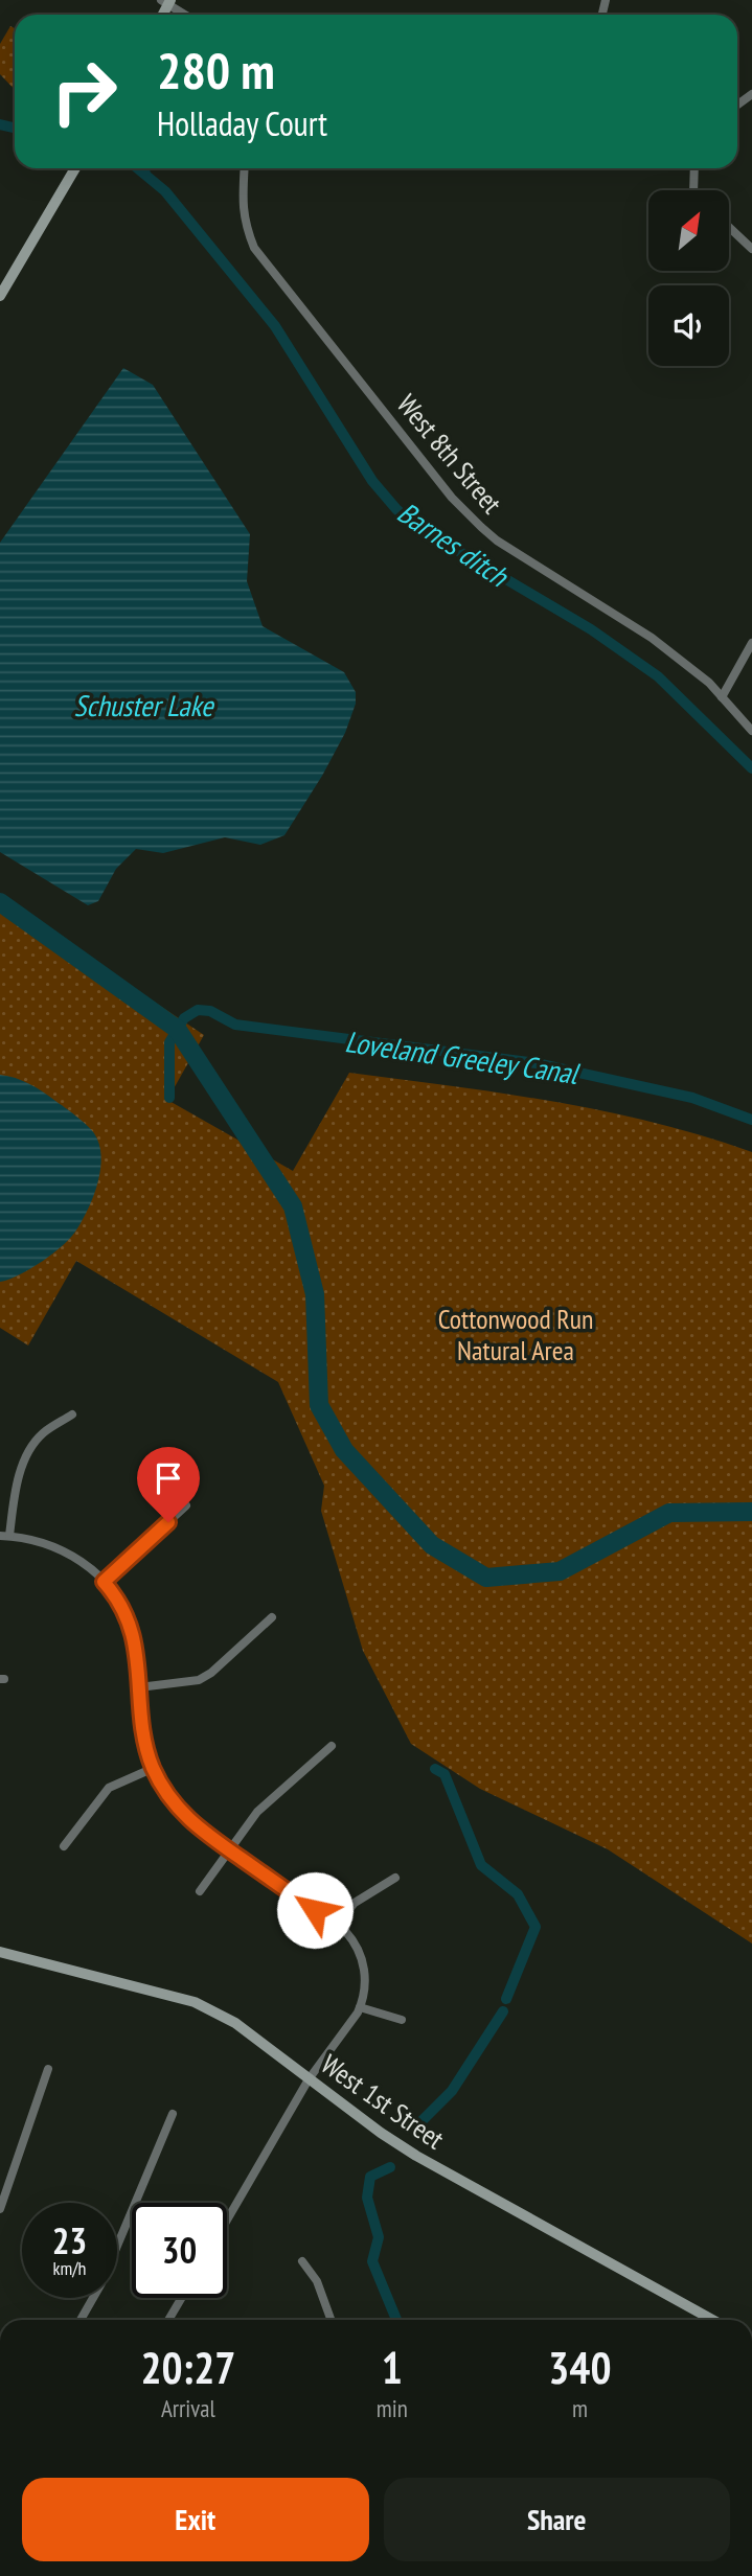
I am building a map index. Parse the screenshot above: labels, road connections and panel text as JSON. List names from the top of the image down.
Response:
{
  "streets": {
    "main road": ["West 1st Street"],
    "street": ["West 8th Street"]
  },
  "water": ["Barnes ditch", "Schuster Lake", "Loveland Greeley Canal"],
  "parks": ["Cottonwood Run Natural Area"],
  "north": "top right",
  "page": {
    "turn": ["280 m", "Holladay Court"],
    "speed": "23 km/h",
    "limit": "30",
    "eta": [
      "20:27",
      "Arrival",
      "1",
      "min",
      "340",
      "m"
    ],
    "buttons": ["Exit", "Share"]
  }
}
